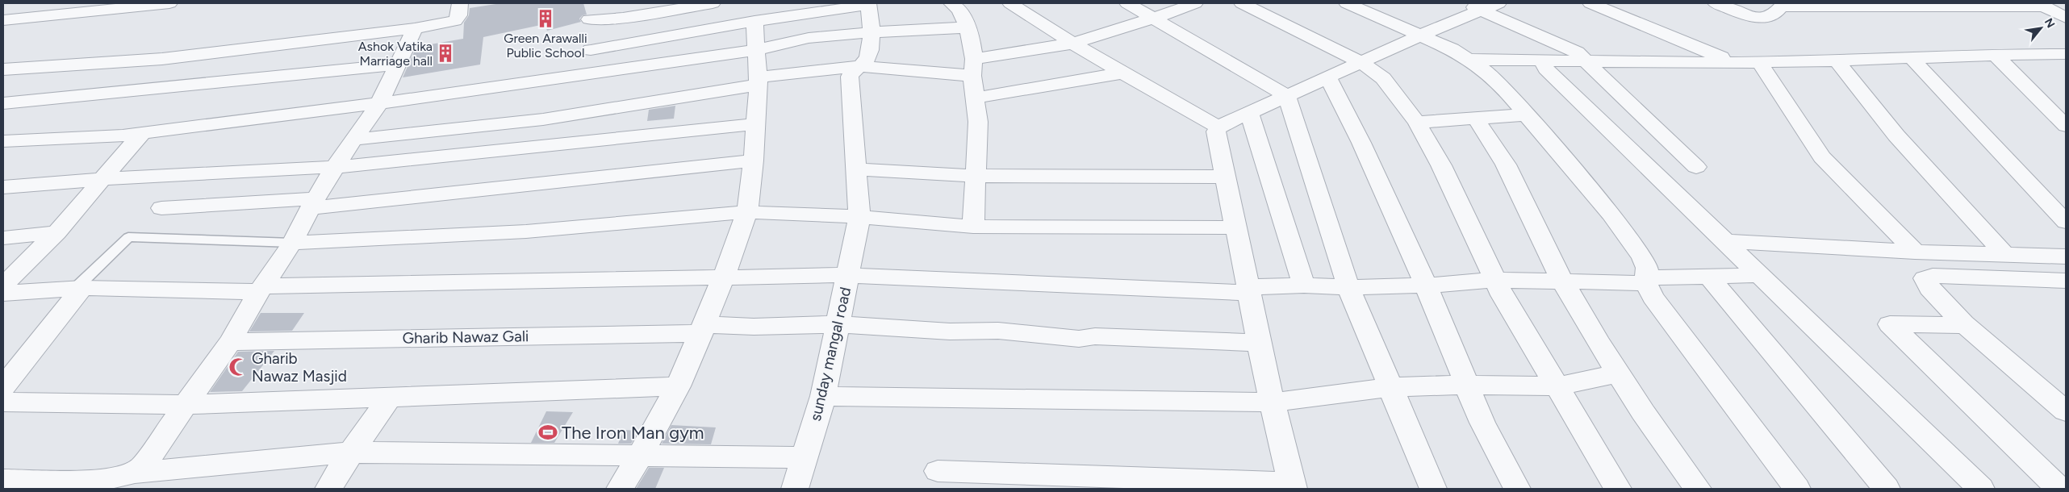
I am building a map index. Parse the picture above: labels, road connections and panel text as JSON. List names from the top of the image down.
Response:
{
  "streets": {
    "street": ["Gharib Nawaz Gali", "sunday mangal road"]
  },
  "crossings": [
    ["Gharib Nawaz Gali", "sunday mangal road"]
  ],
  "places": {
    "building": ["Green Arawalli Public School", "Ashok Vatika Marriage hall"],
    "mosque": ["Gharib Nawaz Masjid"],
    "sports": ["The Iron Man gym"]
  },
  "north": "top right"
}
